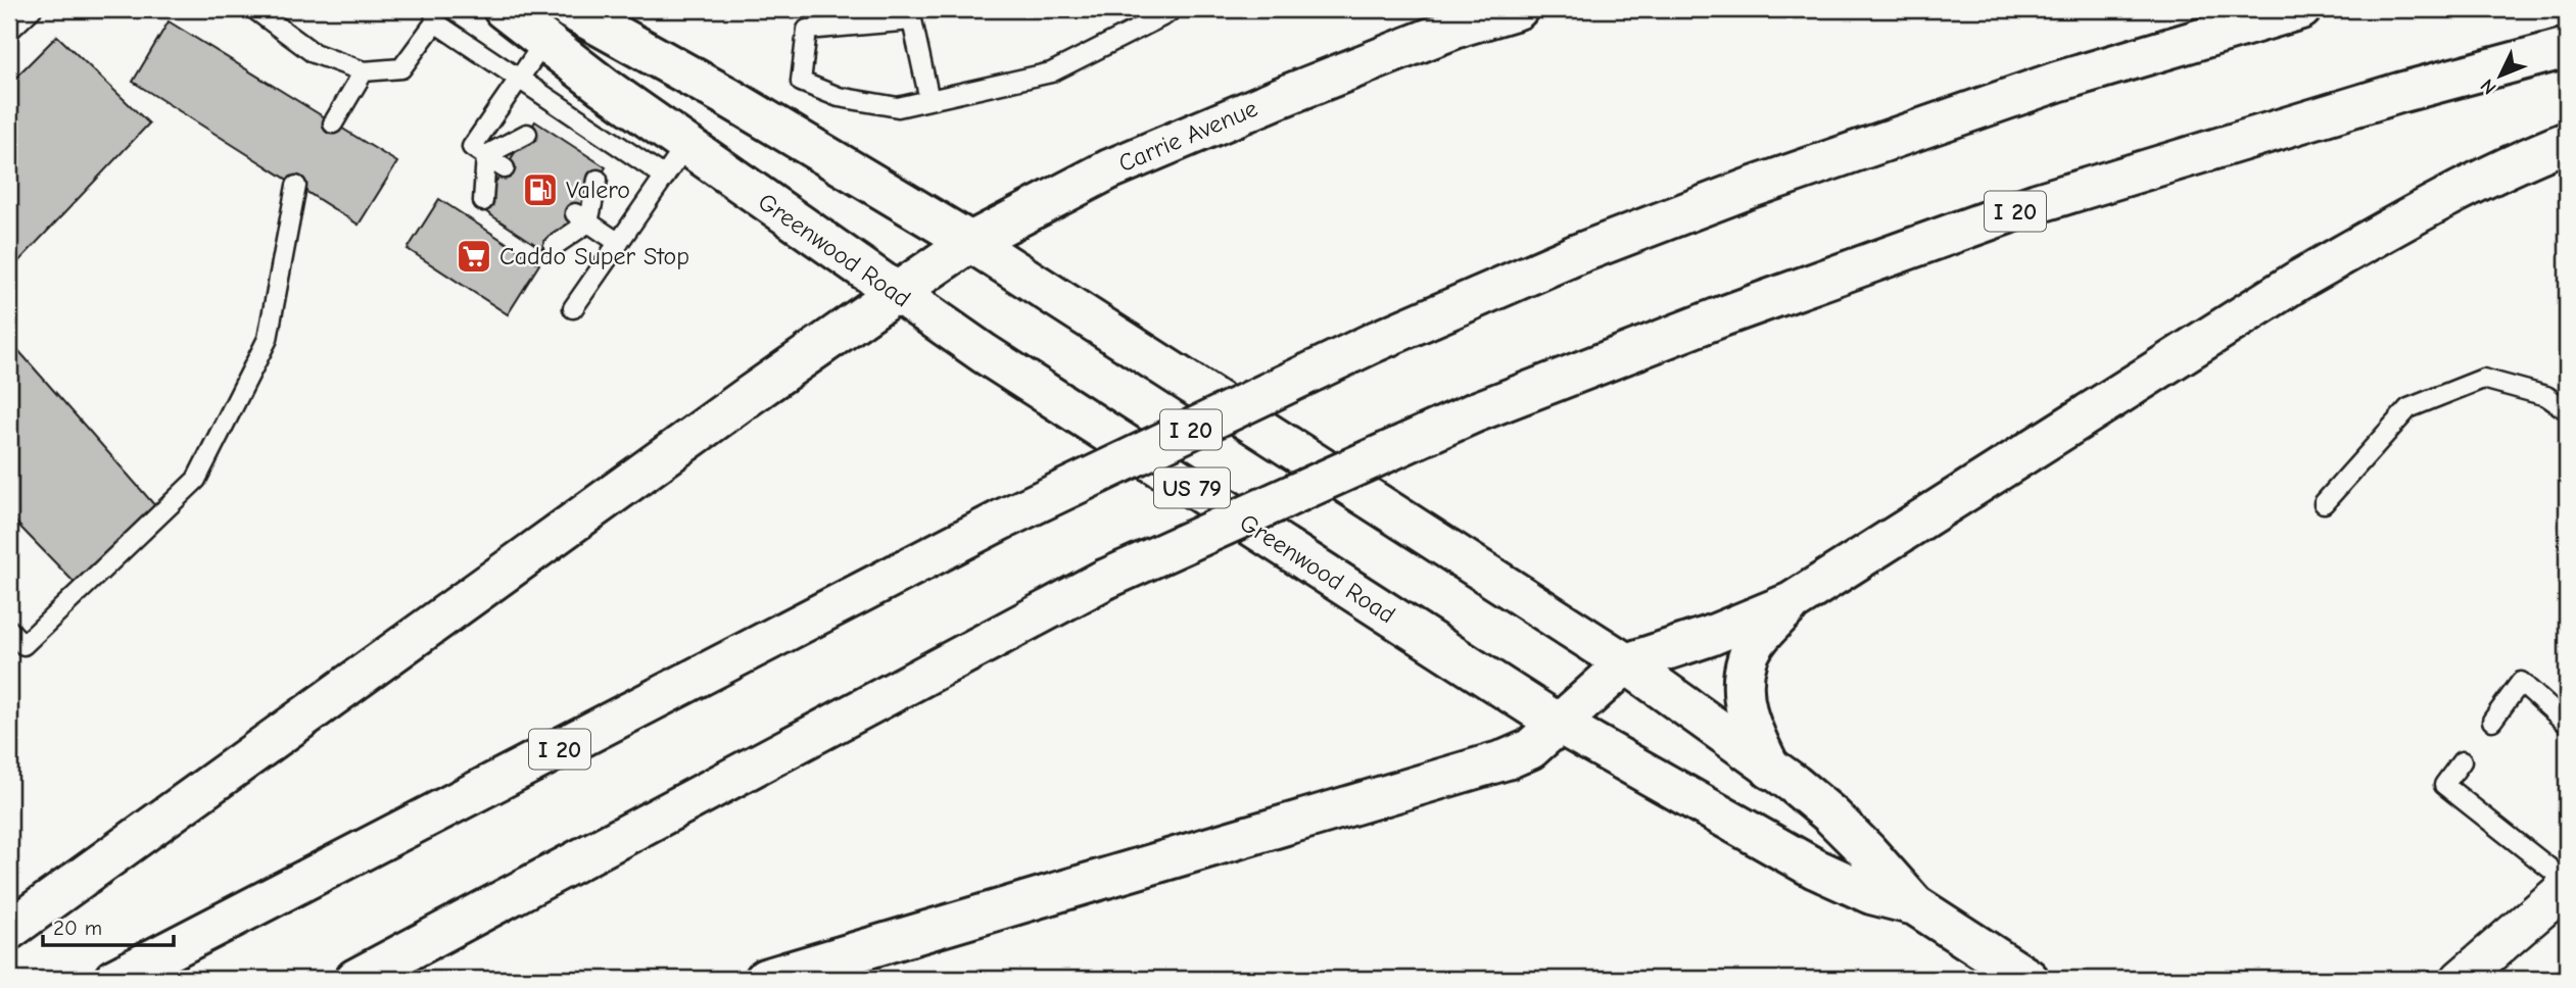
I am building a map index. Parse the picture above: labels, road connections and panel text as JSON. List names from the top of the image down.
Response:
{
  "streets": {
    "main road": [
      "Carrie Avenue",
      "I 20",
      "Greenwood Road",
      "US 79"
    ]
  },
  "crossings": [
    ["Carrie Avenue", "Greenwood Road"]
  ],
  "places": {
    "fuel station": ["Valero"],
    "supermarket": ["Caddo Super Stop"]
  },
  "scale_bar": "20 m",
  "north": "bottom left"
}
